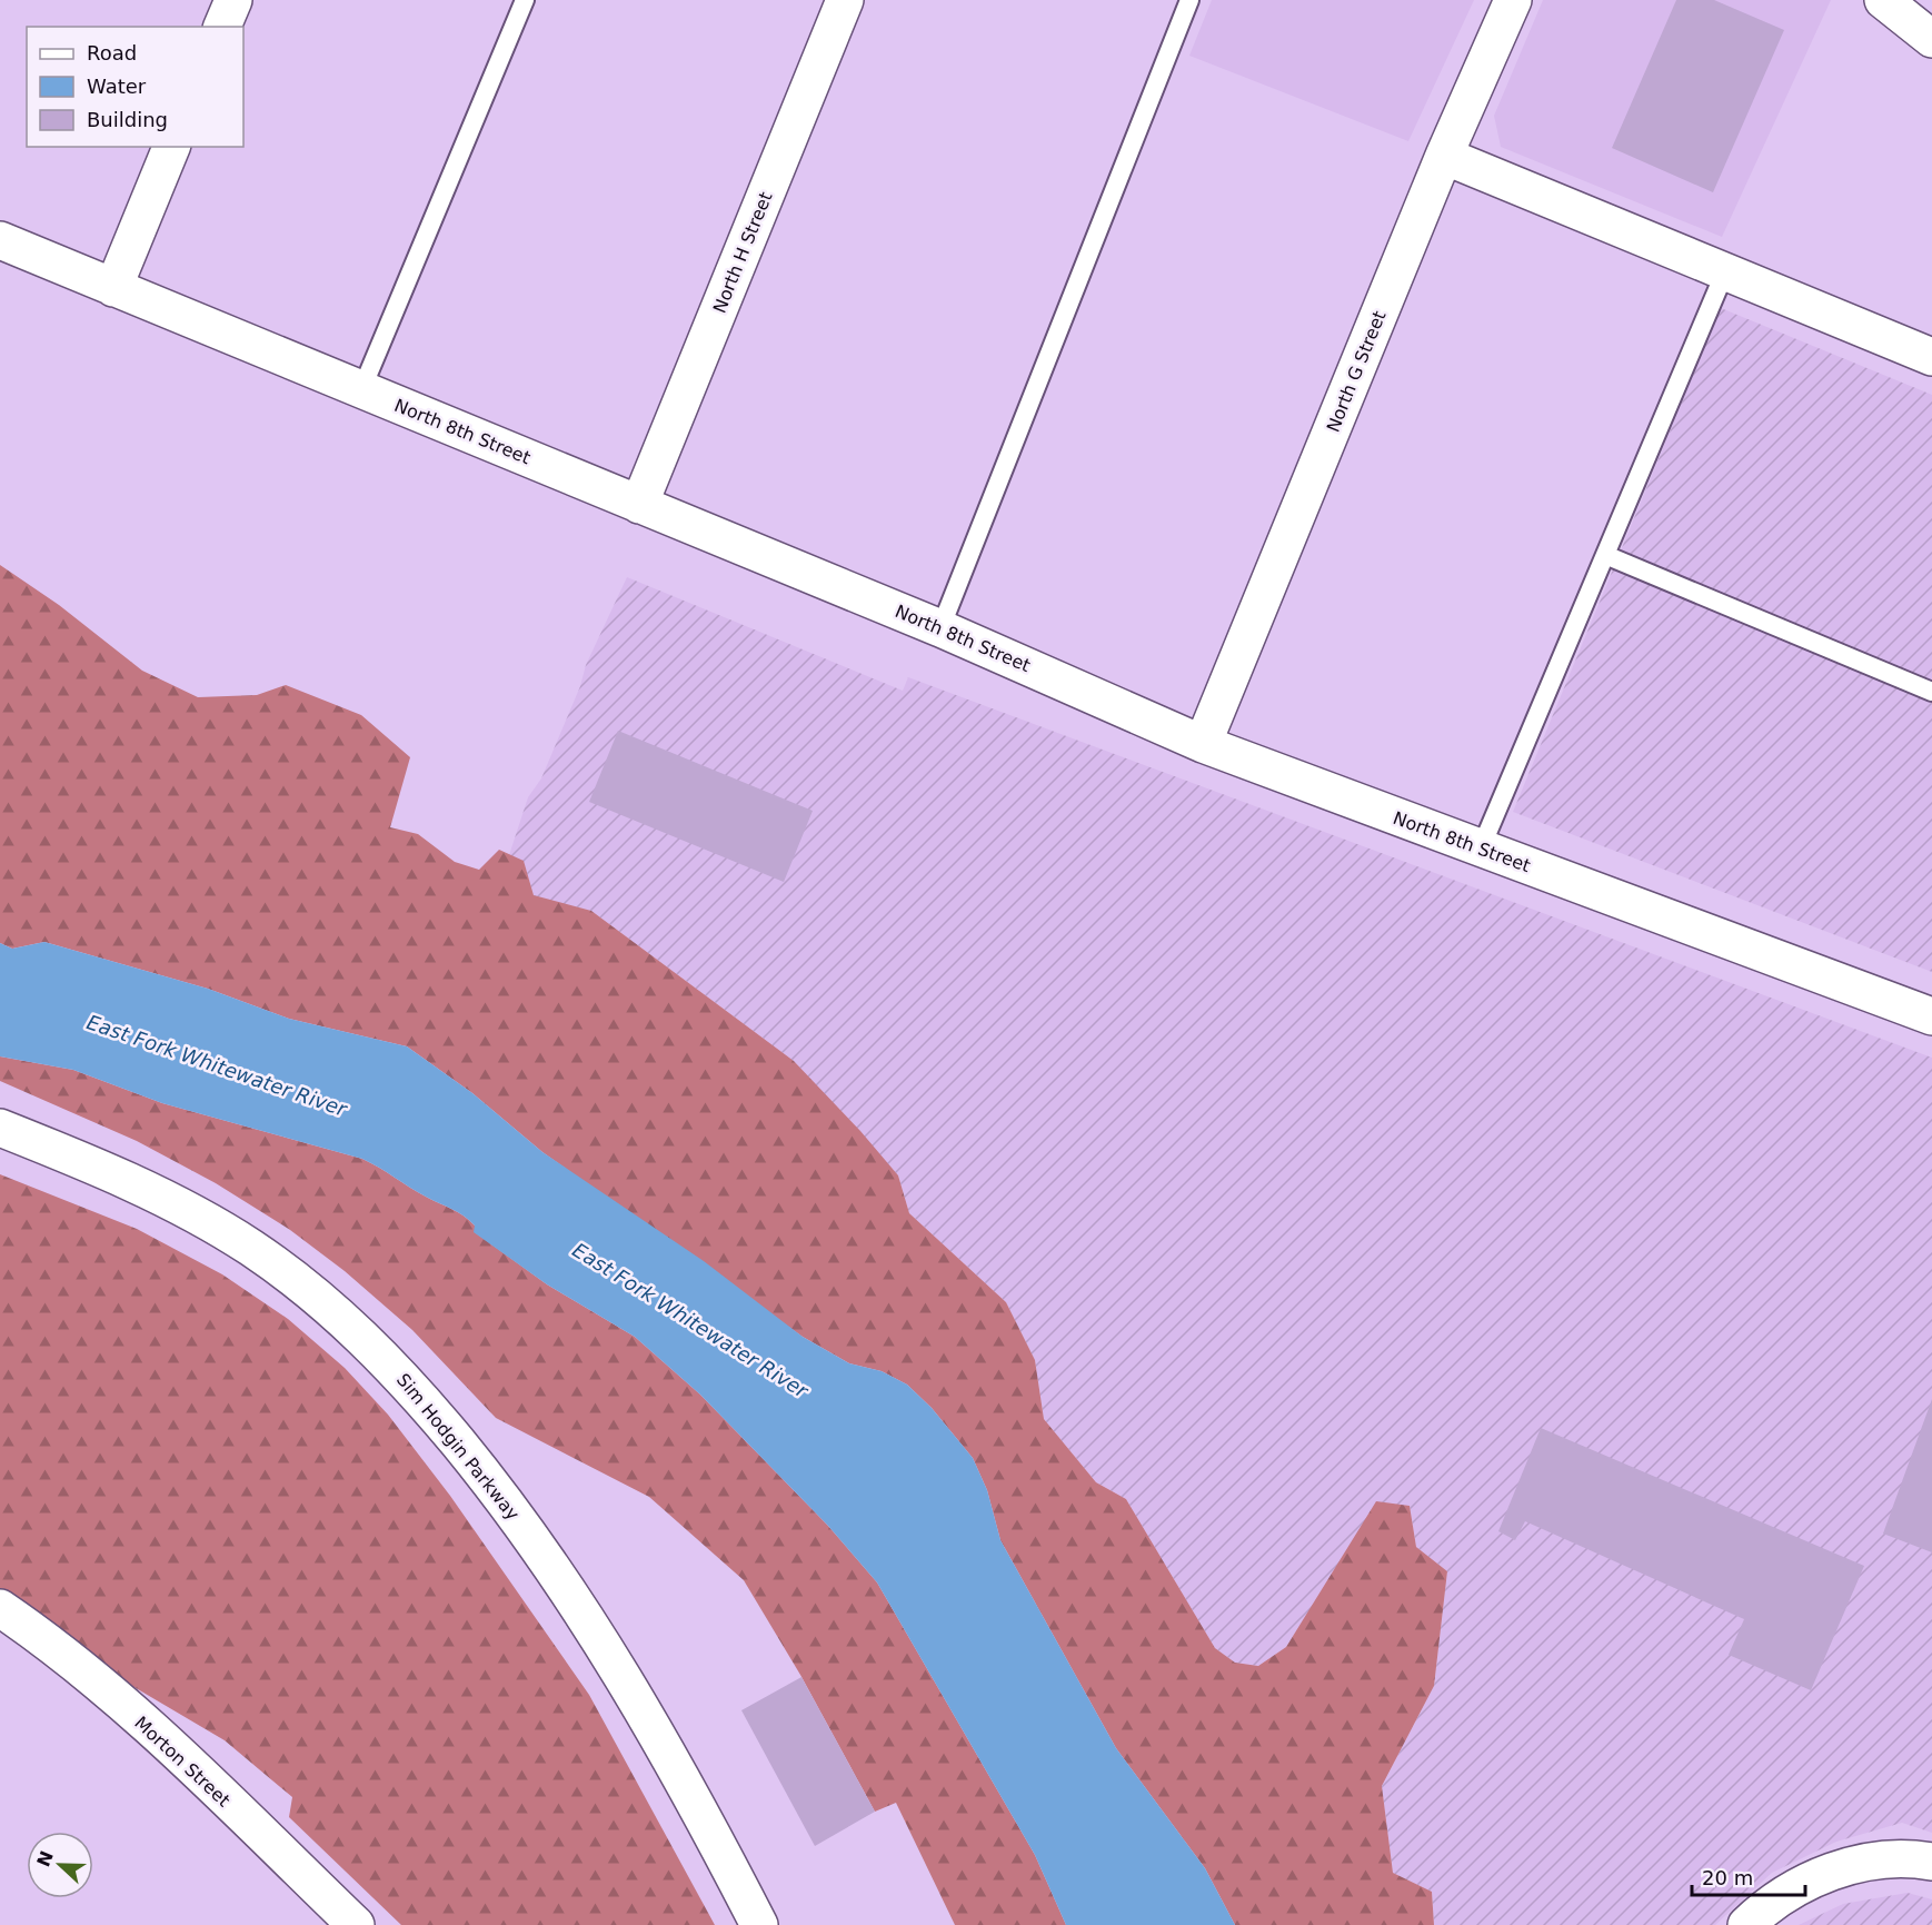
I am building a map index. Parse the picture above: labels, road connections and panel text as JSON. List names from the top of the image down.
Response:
{
  "streets": {
    "main road": [
      "North H Street",
      "North G Street",
      "North 8th Street",
      "Sim Hodgin Parkway",
      "Morton Street"
    ]
  },
  "crossings": [
    ["North H Street", "North 8th Street"],
    ["North G Street", "North 8th Street"]
  ],
  "water": ["East Fork Whitewater River"],
  "legend": ["Road", "Water", "Building"],
  "scale_bar": "20 m",
  "north": "left"
}
